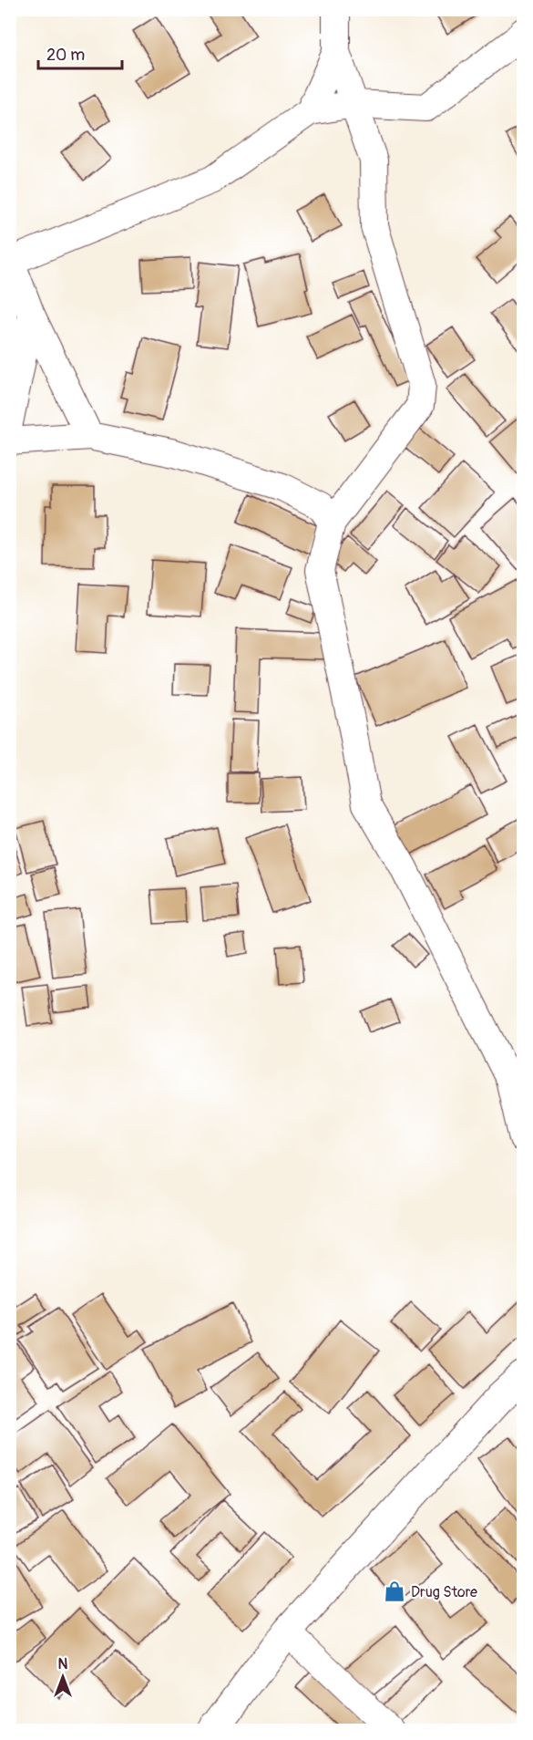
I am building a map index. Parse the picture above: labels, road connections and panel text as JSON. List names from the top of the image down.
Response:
{
  "places": {
    "shop": ["Drug Store"]
  },
  "scale_bar": "20 m",
  "north": "top"
}
